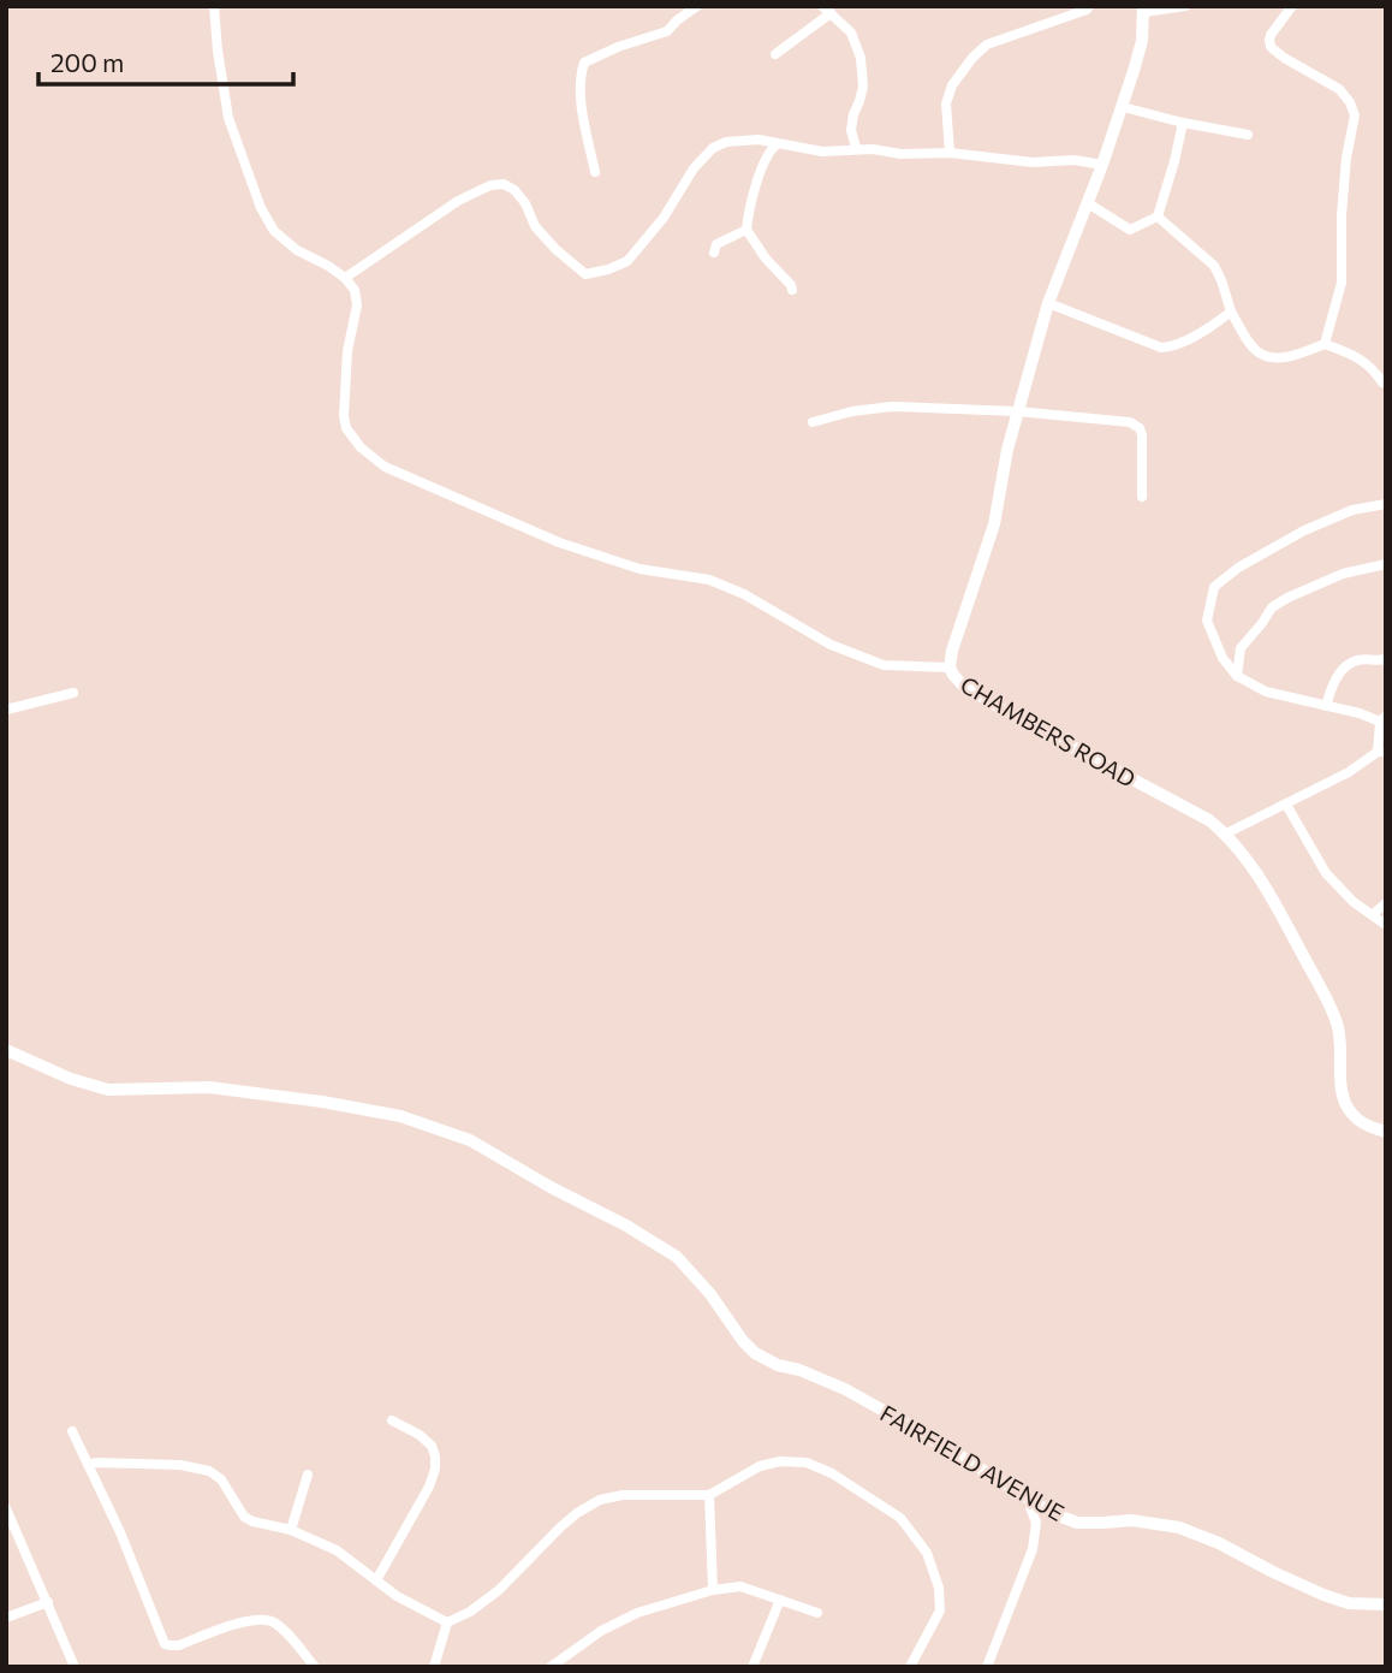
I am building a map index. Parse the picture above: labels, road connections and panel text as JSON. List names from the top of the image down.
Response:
{
  "streets": {
    "street": ["CHAMBERS ROAD", "FAIRFIELD AVENUE"]
  },
  "scale_bar": "200 m"
}
